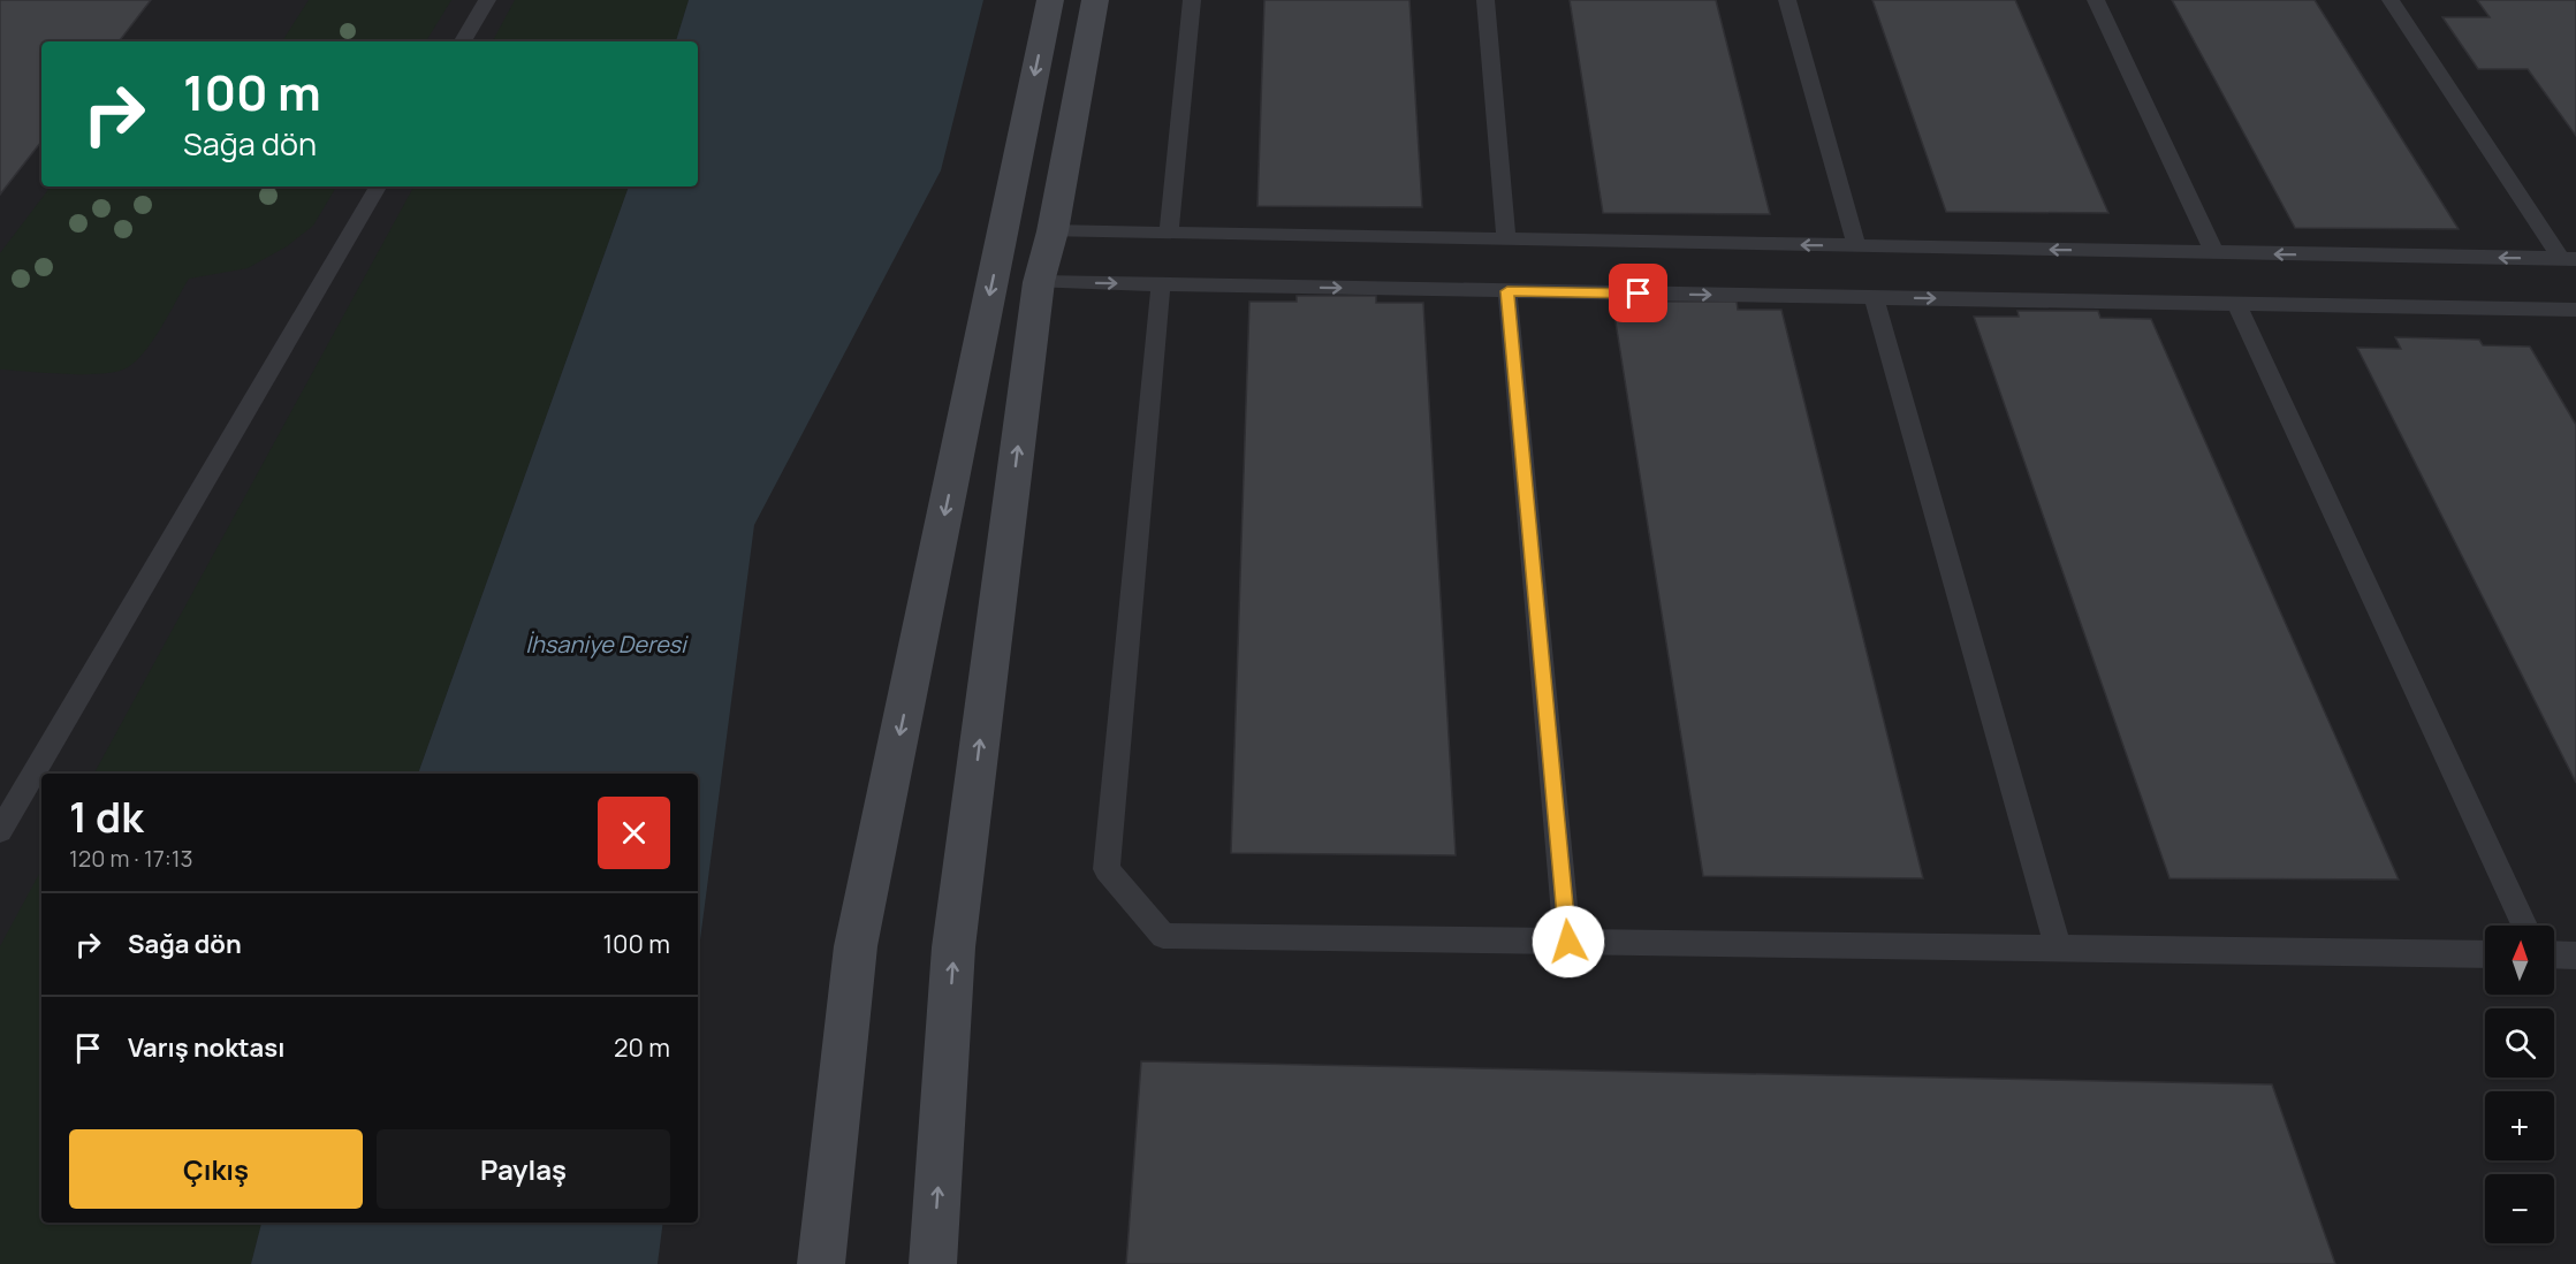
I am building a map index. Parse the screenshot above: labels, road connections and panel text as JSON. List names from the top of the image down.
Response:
{
  "water": ["İhsaniye Deresi"],
  "north": "top",
  "page": {
    "turn": ["100 m", "Sağa dön"],
    "heading": ["1 dk", "120 m · 17:13"],
    "list": [
      {
        "name": "Sağa dön",
        "value": "100 m"
      },
      {
        "name": "Varış noktası",
        "value": "20 m"
      }
    ],
    "map_buttons": ["+", "−"],
    "buttons": ["Çıkış", "Paylaş"]
  }
}
